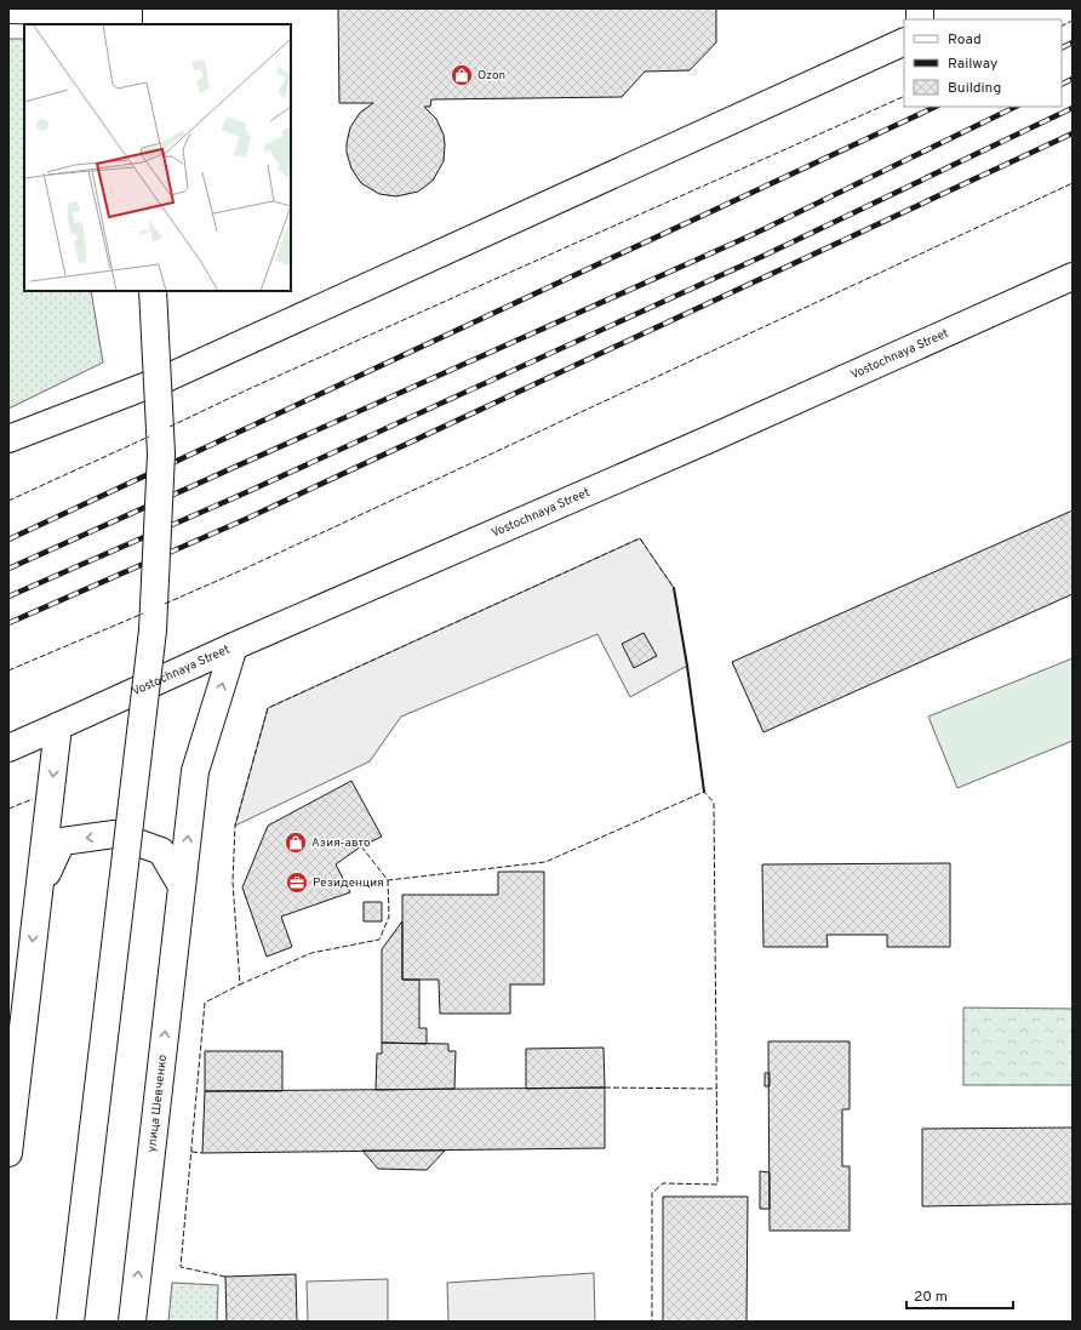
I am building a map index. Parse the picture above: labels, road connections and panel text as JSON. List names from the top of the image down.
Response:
{
  "streets": {
    "main road": ["Vostochnaya Street", "улица Шевченко"]
  },
  "crossings": [
    ["Vostochnaya Street", "улица Шевченко"]
  ],
  "places": {
    "shop": ["Ozon", "Азия-авто"],
    "office": ["Резиденция"]
  },
  "legend": ["Road", "Railway", "Building"],
  "scale_bar": "20 m"
}
